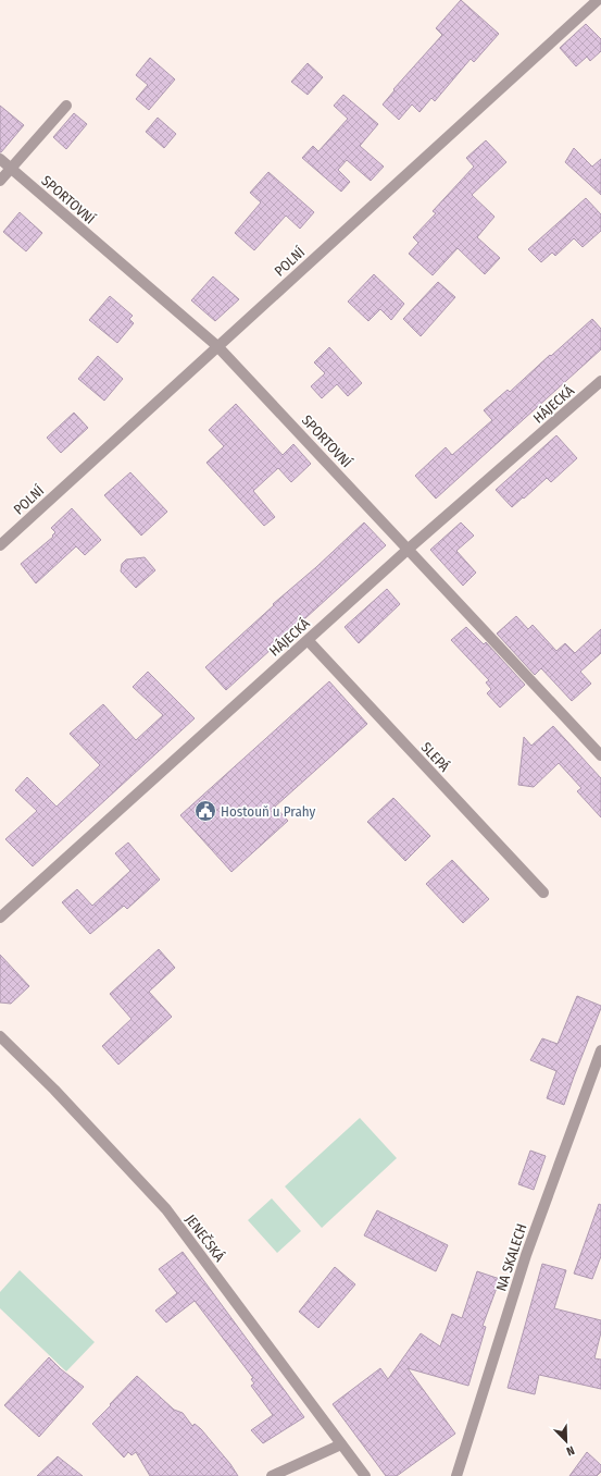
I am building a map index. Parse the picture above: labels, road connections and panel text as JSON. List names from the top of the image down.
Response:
{
  "streets": {
    "street": [
      "SPORTOVNÍ",
      "POLNÍ",
      "HÁJECKÁ",
      "SLEPÁ",
      "JENEČSKÁ",
      "NA SKALECH"
    ]
  },
  "crossings": [
    ["SPORTOVNÍ", "POLNÍ"],
    ["SPORTOVNÍ", "HÁJECKÁ"],
    ["HÁJECKÁ", "SLEPÁ"]
  ],
  "places": {
    "public building": ["Hostouň u Prahy"]
  },
  "north": "bottom right"
}
